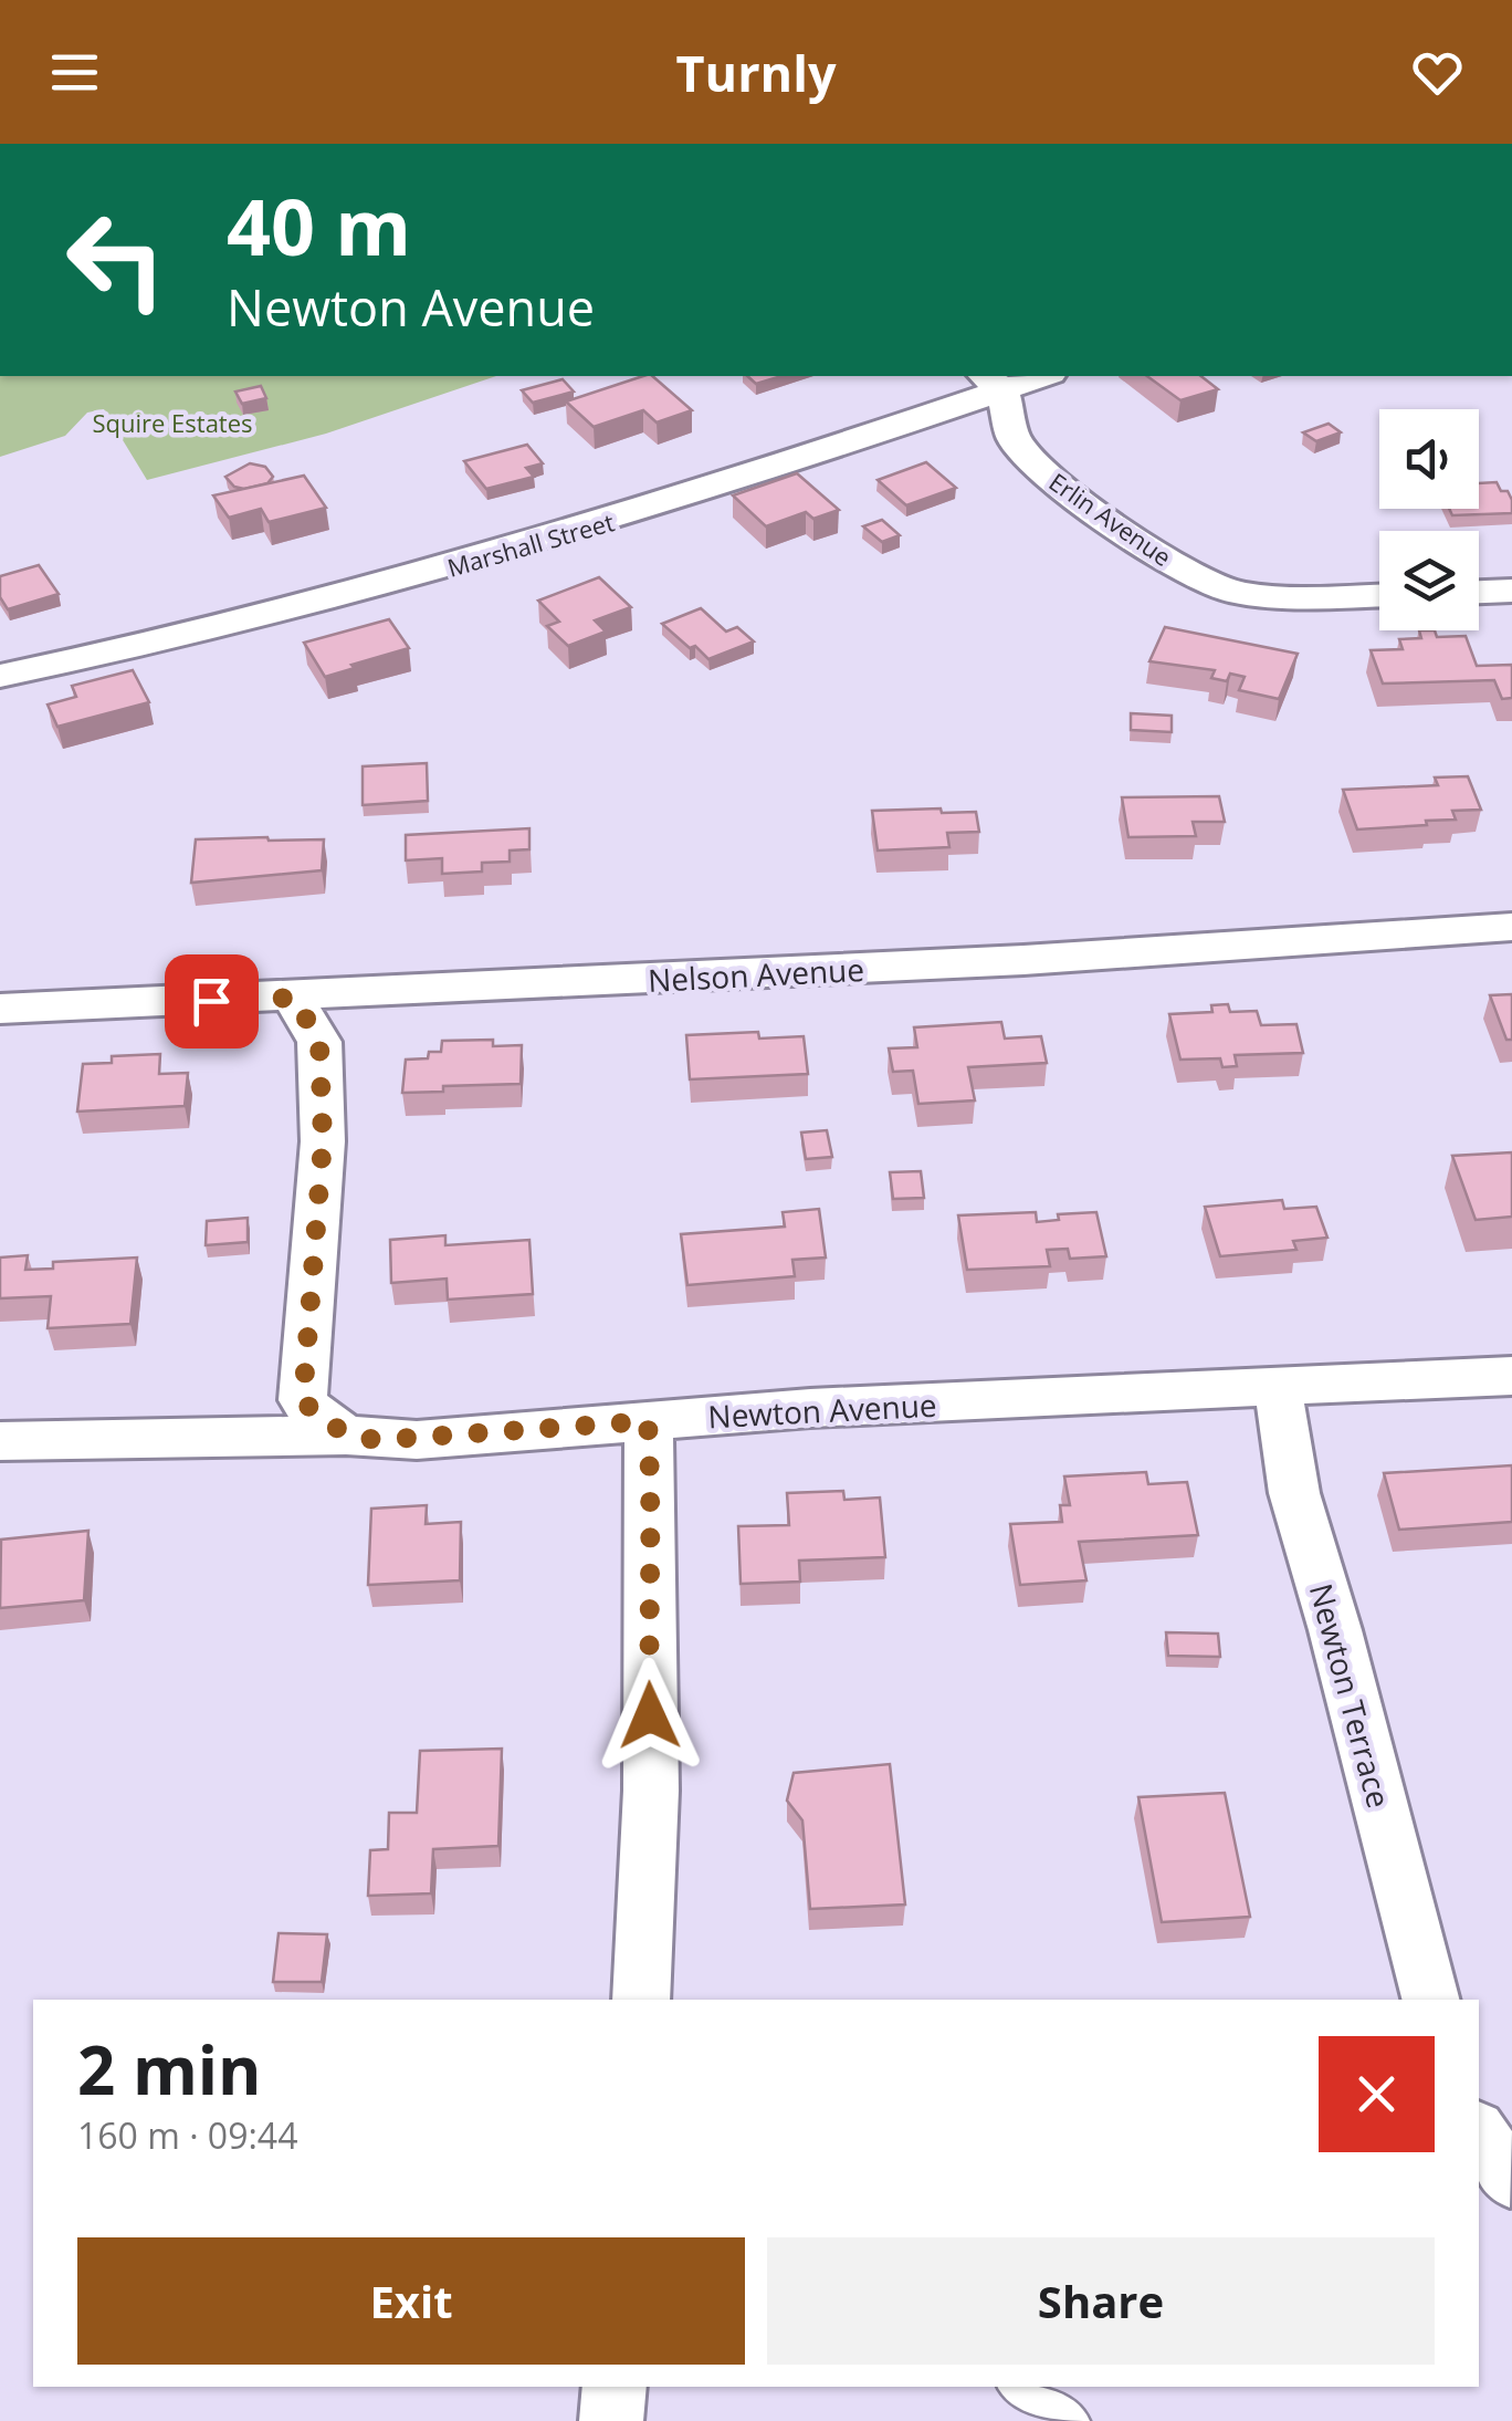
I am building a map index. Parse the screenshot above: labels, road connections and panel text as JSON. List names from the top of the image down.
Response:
{
  "streets": {
    "street": [
      "Erlin Avenue",
      "Marshall Street",
      "Nelson Avenue",
      "Newton Avenue",
      "Newton Terrace"
    ]
  },
  "crossings": [
    ["Erlin Avenue", "Marshall Street"],
    ["Newton Avenue", "Newton Terrace"]
  ],
  "parks": ["Squire Estates"],
  "page": {
    "header": "Turnly",
    "turn": ["40 m", "Newton Avenue"],
    "heading": ["2 min", "160 m · 09:44"],
    "buttons": ["Exit", "Share"]
  }
}
